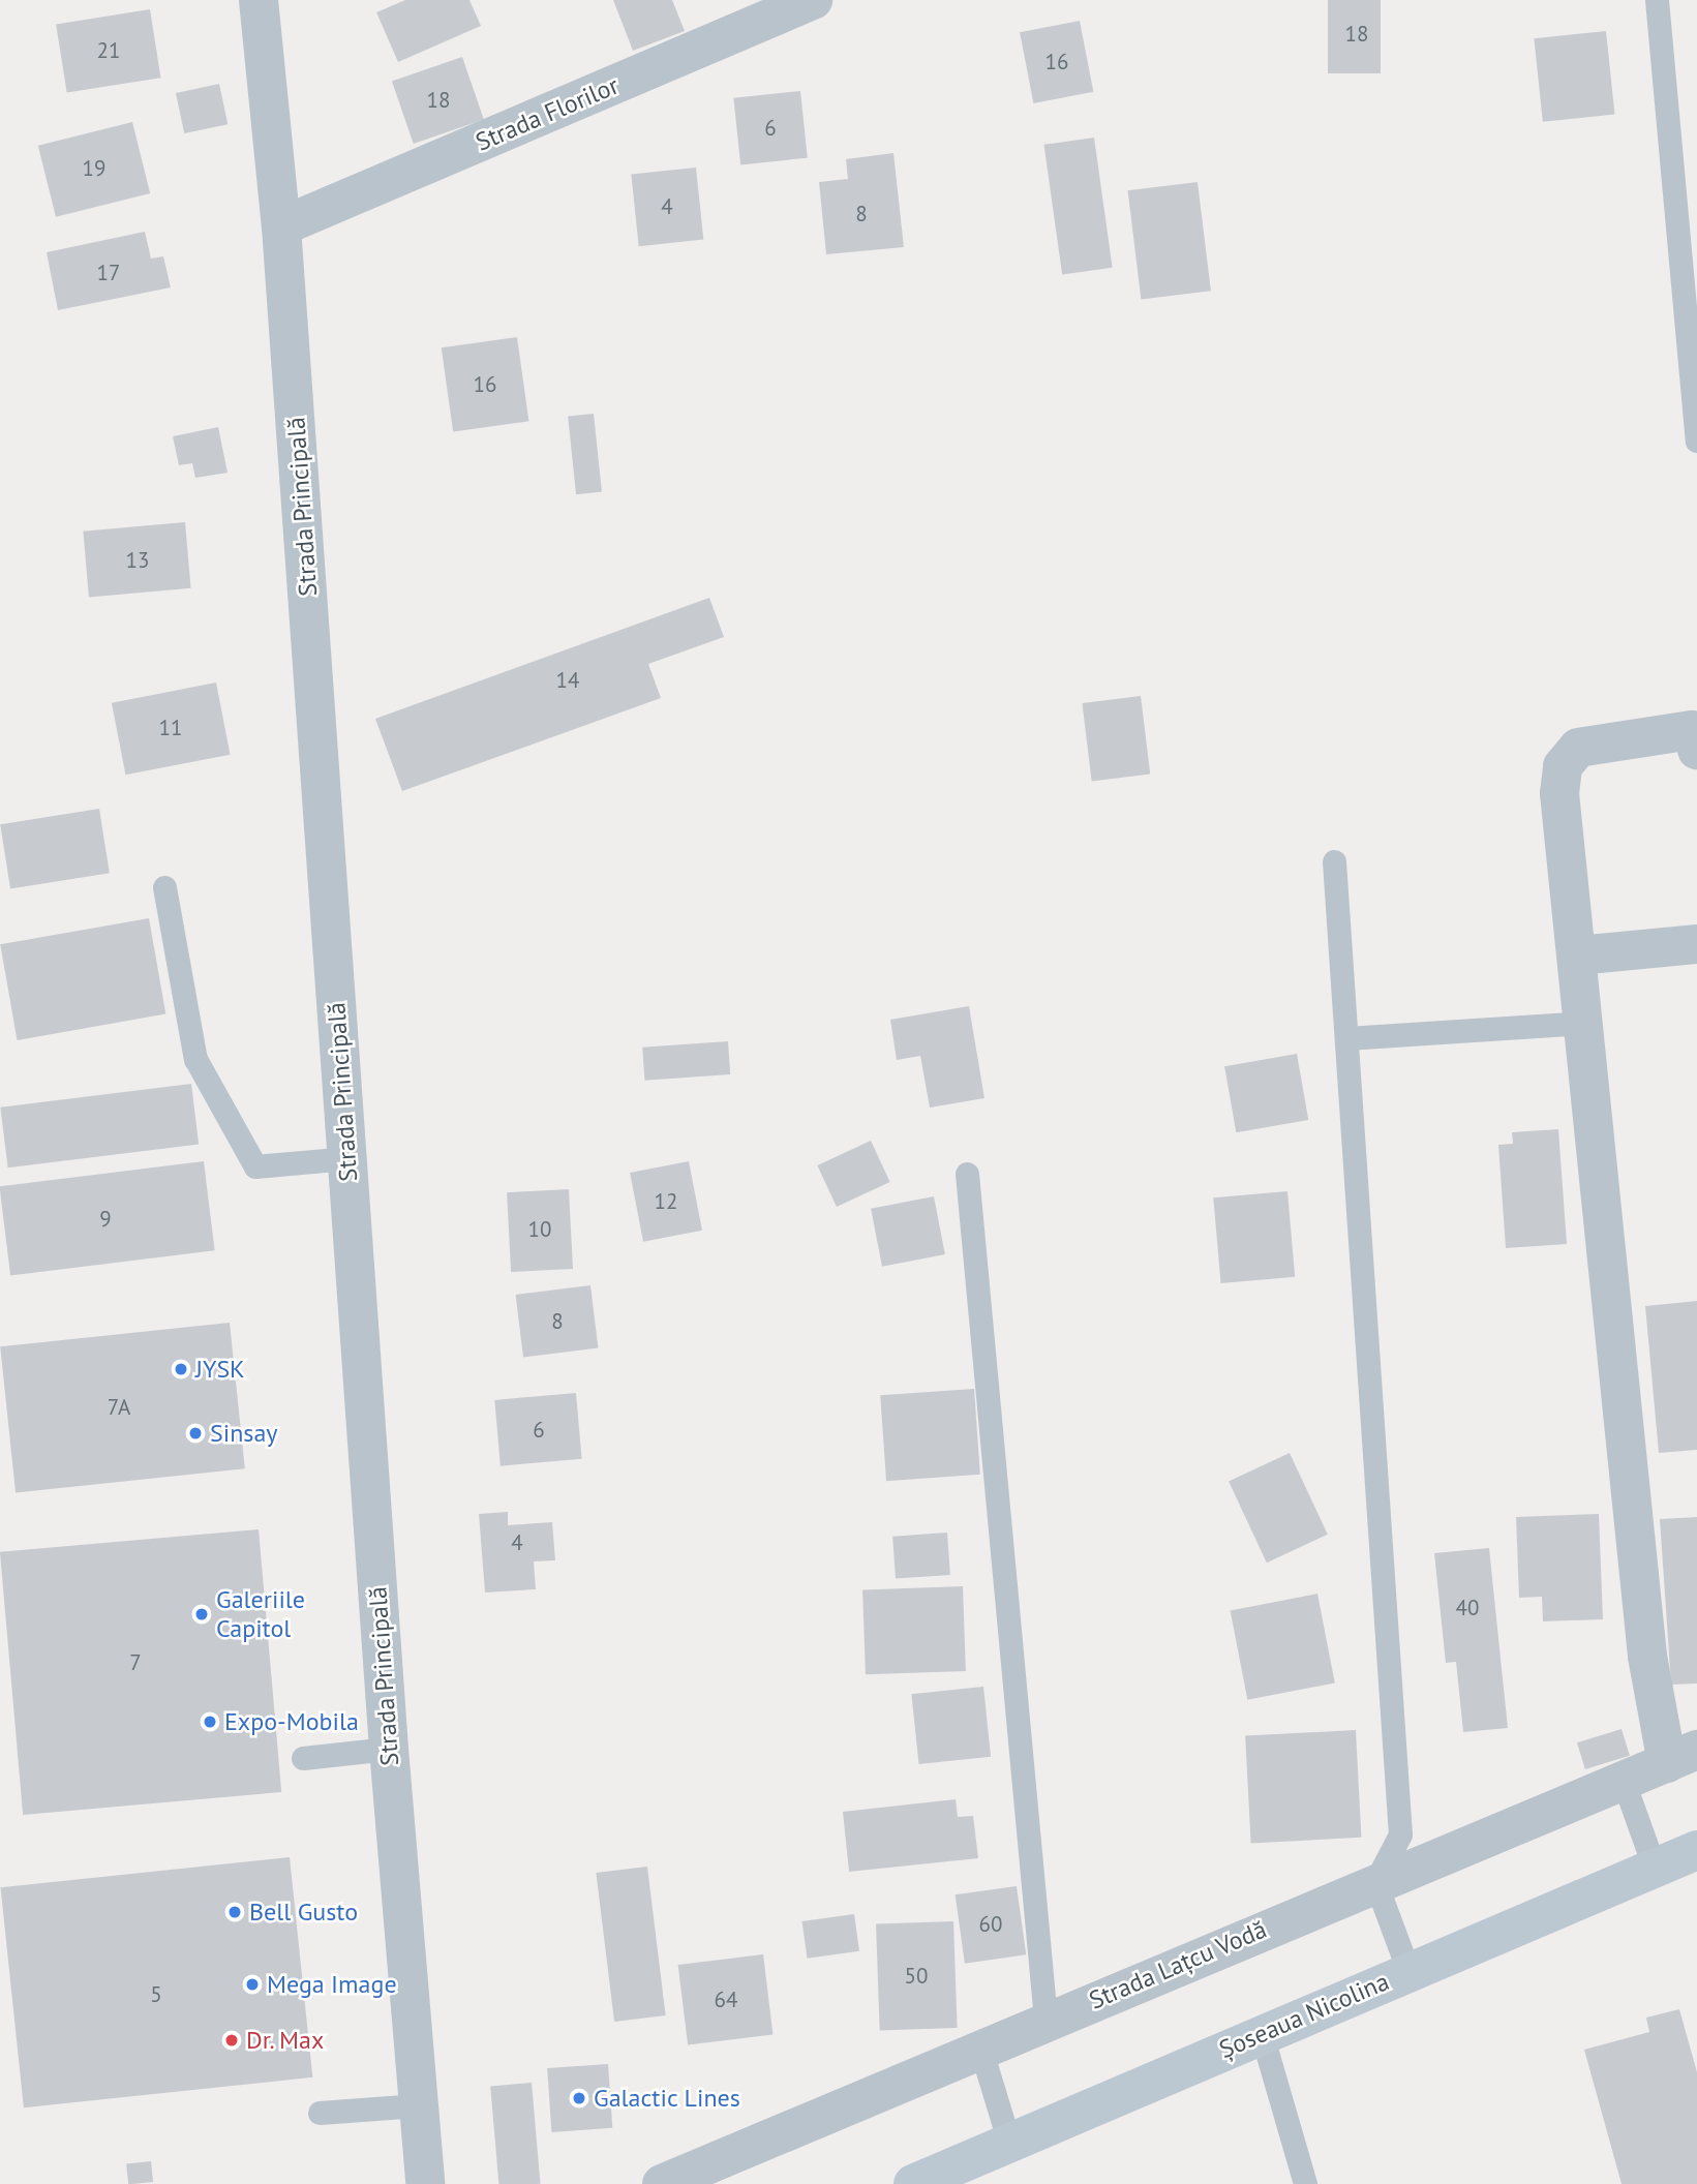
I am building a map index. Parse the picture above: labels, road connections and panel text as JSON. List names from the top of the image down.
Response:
{
  "streets": {
    "main road": ["Șoseaua Nicolina"],
    "street": ["Strada Florilor", "Strada Principală", "Strada Lațcu Vodă"]
  },
  "crossings": [
    ["Strada Florilor", "Strada Principală"]
  ],
  "places": [
    "JYSK",
    "Sinsay",
    "Galeriile Capitol",
    "Expo-Mobila",
    "Bell Gusto",
    "Mega Image",
    "Dr. Max",
    "Galactic Lines"
  ],
  "house_numbers": [
    "18",
    "21",
    "16",
    "18",
    "6",
    "19",
    "4",
    "8",
    "17",
    "16",
    "13",
    "14",
    "11",
    "12",
    "9",
    "10",
    "8",
    "7A",
    "6",
    "4",
    "40",
    "7",
    "60",
    "50",
    "5",
    "64"
  ]
}
